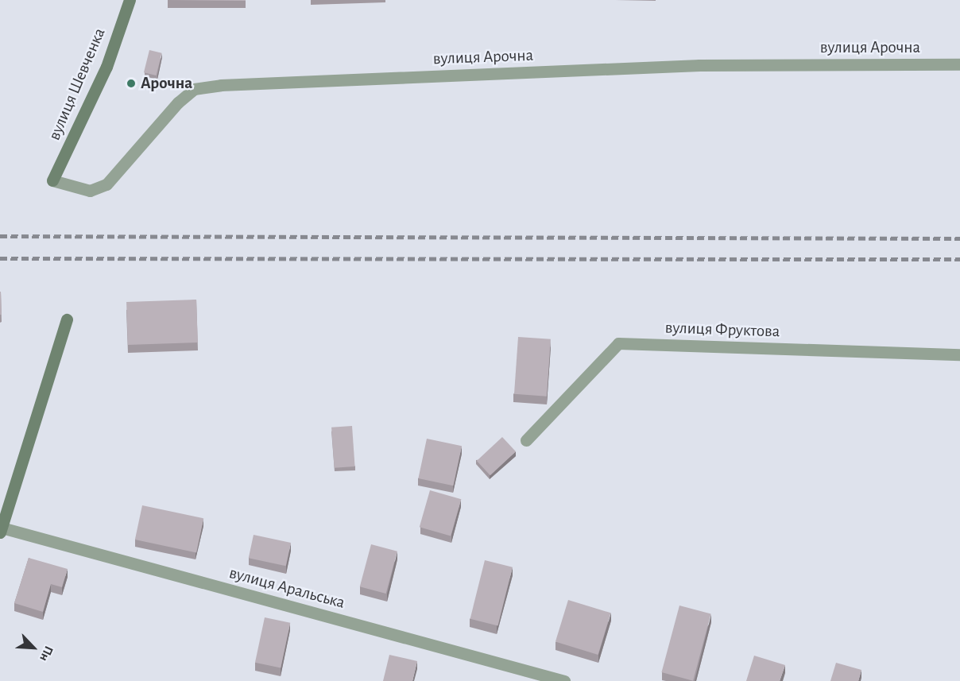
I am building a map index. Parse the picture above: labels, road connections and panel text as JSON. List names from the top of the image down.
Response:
{
  "streets": {
    "street": [
      "вулиця Арочна",
      "вулиця Шевченка",
      "вулиця Фруктова",
      "вулиця Аральська"
    ]
  },
  "crossings": [
    ["вулиця Арочна", "вулиця Шевченка"]
  ],
  "places": ["Арочна"],
  "north": "bottom right"
}
